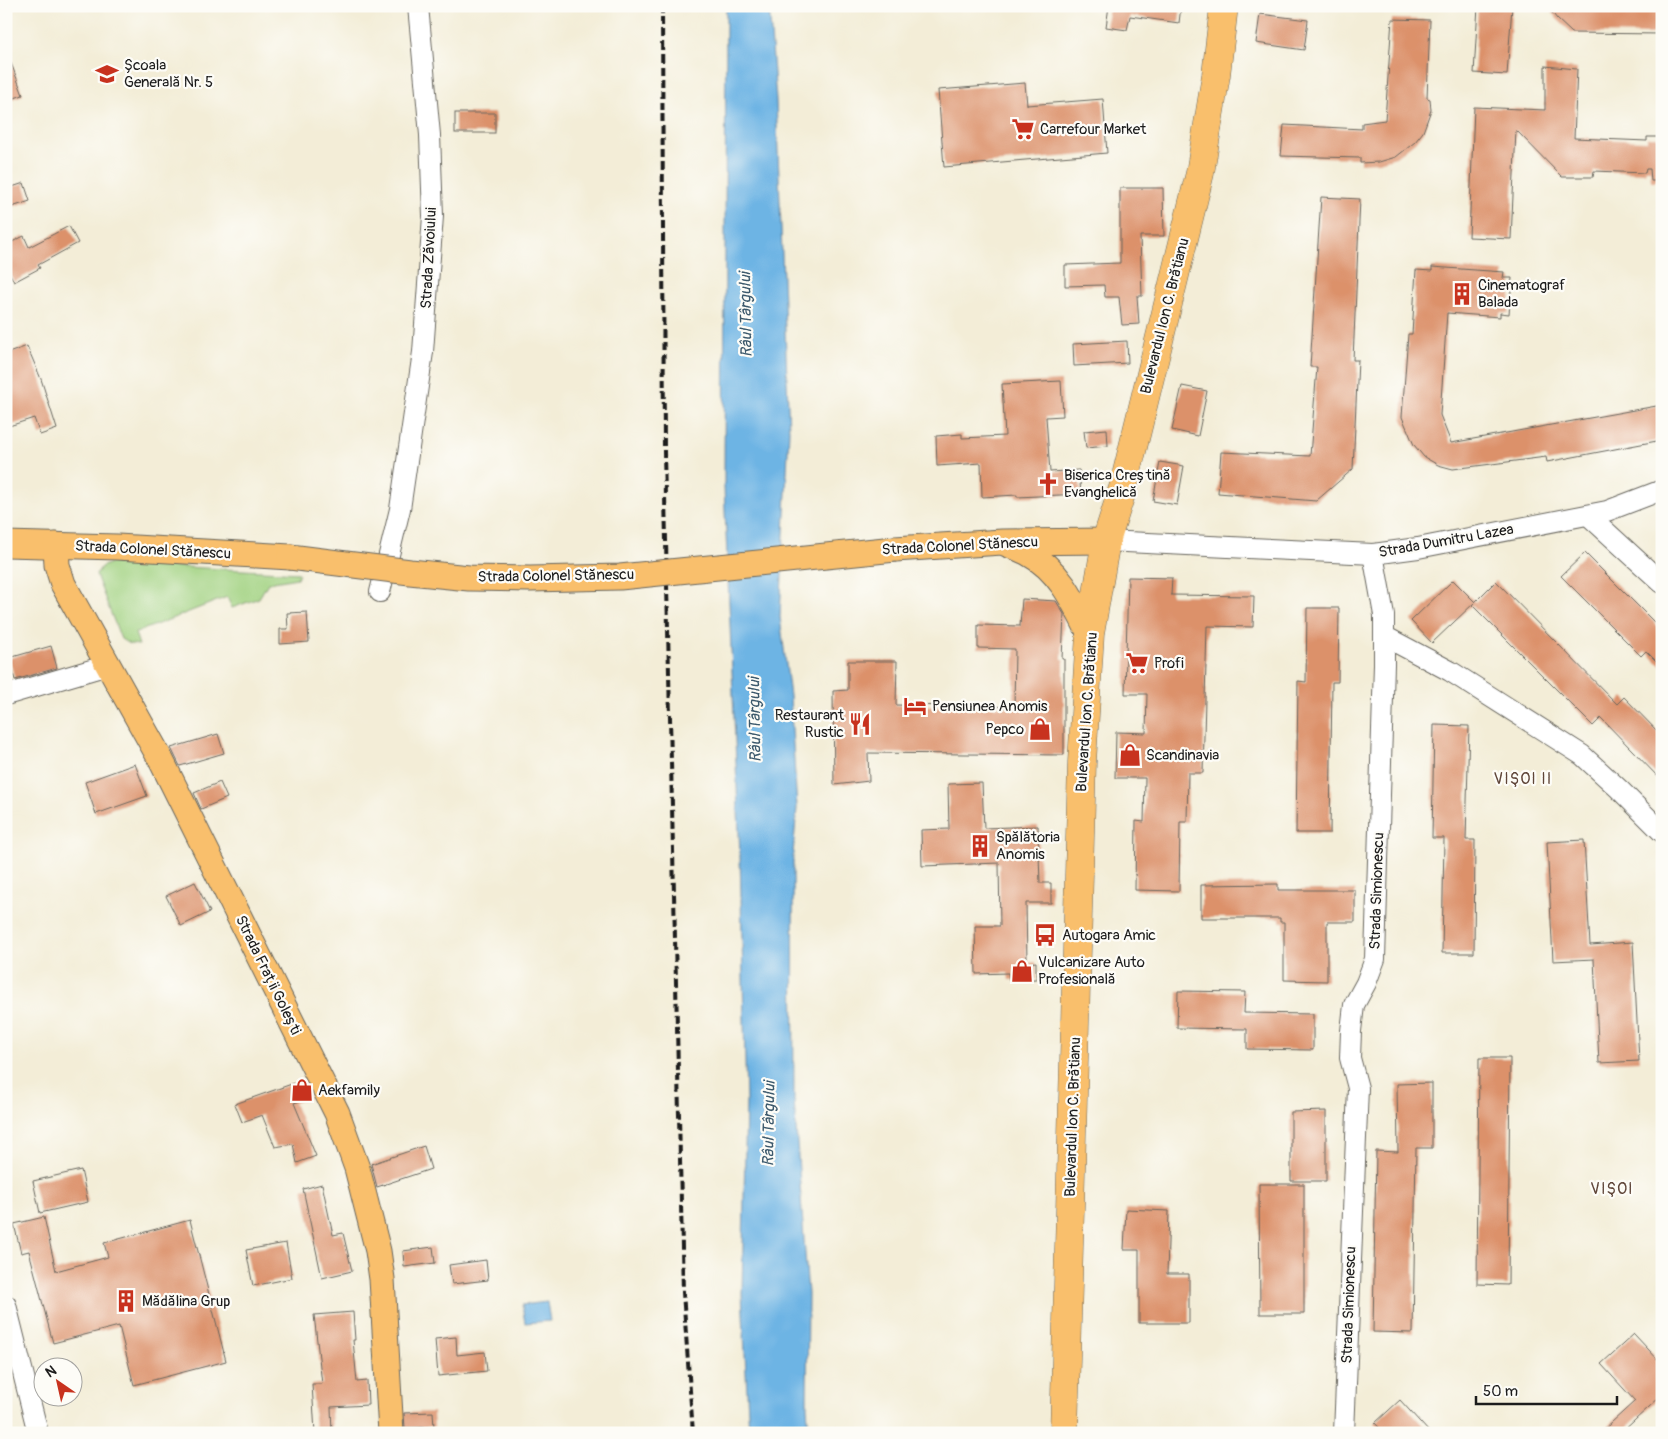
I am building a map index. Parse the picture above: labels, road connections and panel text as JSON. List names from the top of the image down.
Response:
{
  "streets": {
    "highway": ["Bulevardul Ion C. Brătianu"],
    "main road": ["Strada Colonel Stănescu", "Strada Frații Golești"],
    "street": ["Strada Zăvoiului", "Strada Dumitru Lazea", "Strada Simionescu"]
  },
  "crossings": [
    ["Bulevardul Ion C. Brătianu", "Strada Dumitru Lazea"],
    ["Bulevardul Ion C. Brătianu", "Strada Colonel Stănescu"],
    ["Strada Dumitru Lazea", "Strada Colonel Stănescu"],
    ["Strada Dumitru Lazea", "Strada Simionescu"],
    ["Strada Colonel Stănescu", "Strada Frații Golești"]
  ],
  "districts": ["VIŞOI II", "VIŞOI"],
  "water": ["Râul Târgului"],
  "places": {
    "school or university": ["Școala Generală Nr. 5"],
    "supermarket": ["Carrefour Market", "Profi"],
    "building": ["Cinematograf Balada", "Spălătoria Anomis", "Mădălina Grup"],
    "church": ["Biserica Creștină Evanghelică"],
    "hotel": ["Pensiunea Anomis"],
    "restaurant": ["Restaurant Rustic"],
    "shop": [
      "Pepco",
      "Scandinavia",
      "Vulcanizare Auto Profesională",
      "Aekfamily"
    ],
    "bus stop": ["Autogara Amic"]
  },
  "scale_bar": "50 m",
  "north": "top left"
}
